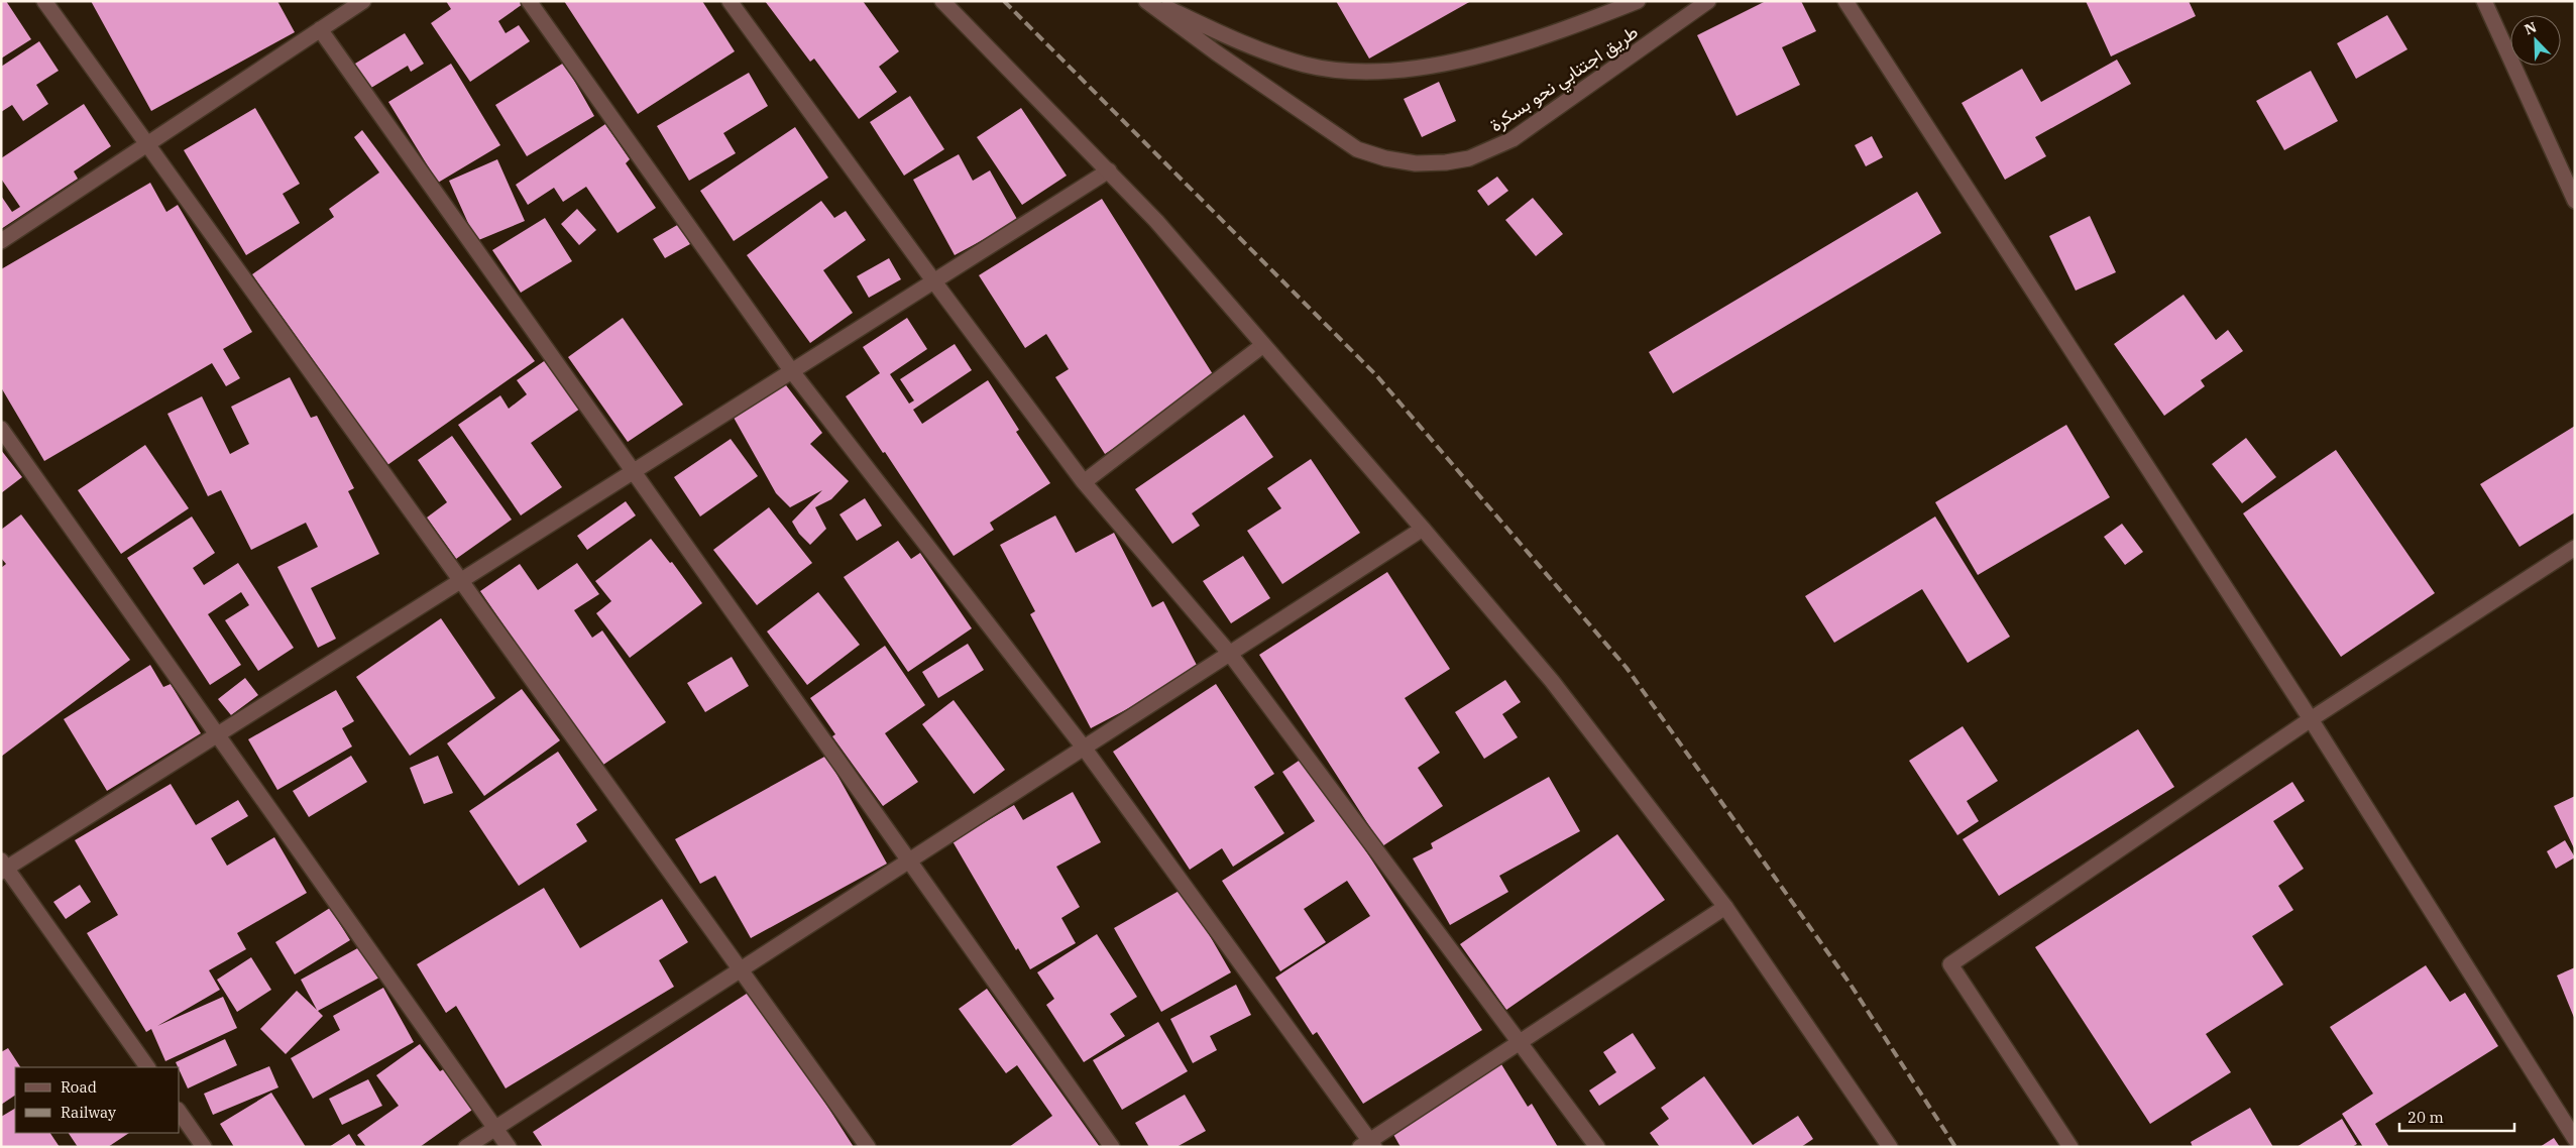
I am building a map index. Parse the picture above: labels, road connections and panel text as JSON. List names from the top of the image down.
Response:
{
  "streets": {
    "street": ["طريق اجتنابي نحو بسكرة"]
  },
  "legend": ["Road", "Railway"],
  "scale_bar": "20 m",
  "north": "top left"
}
